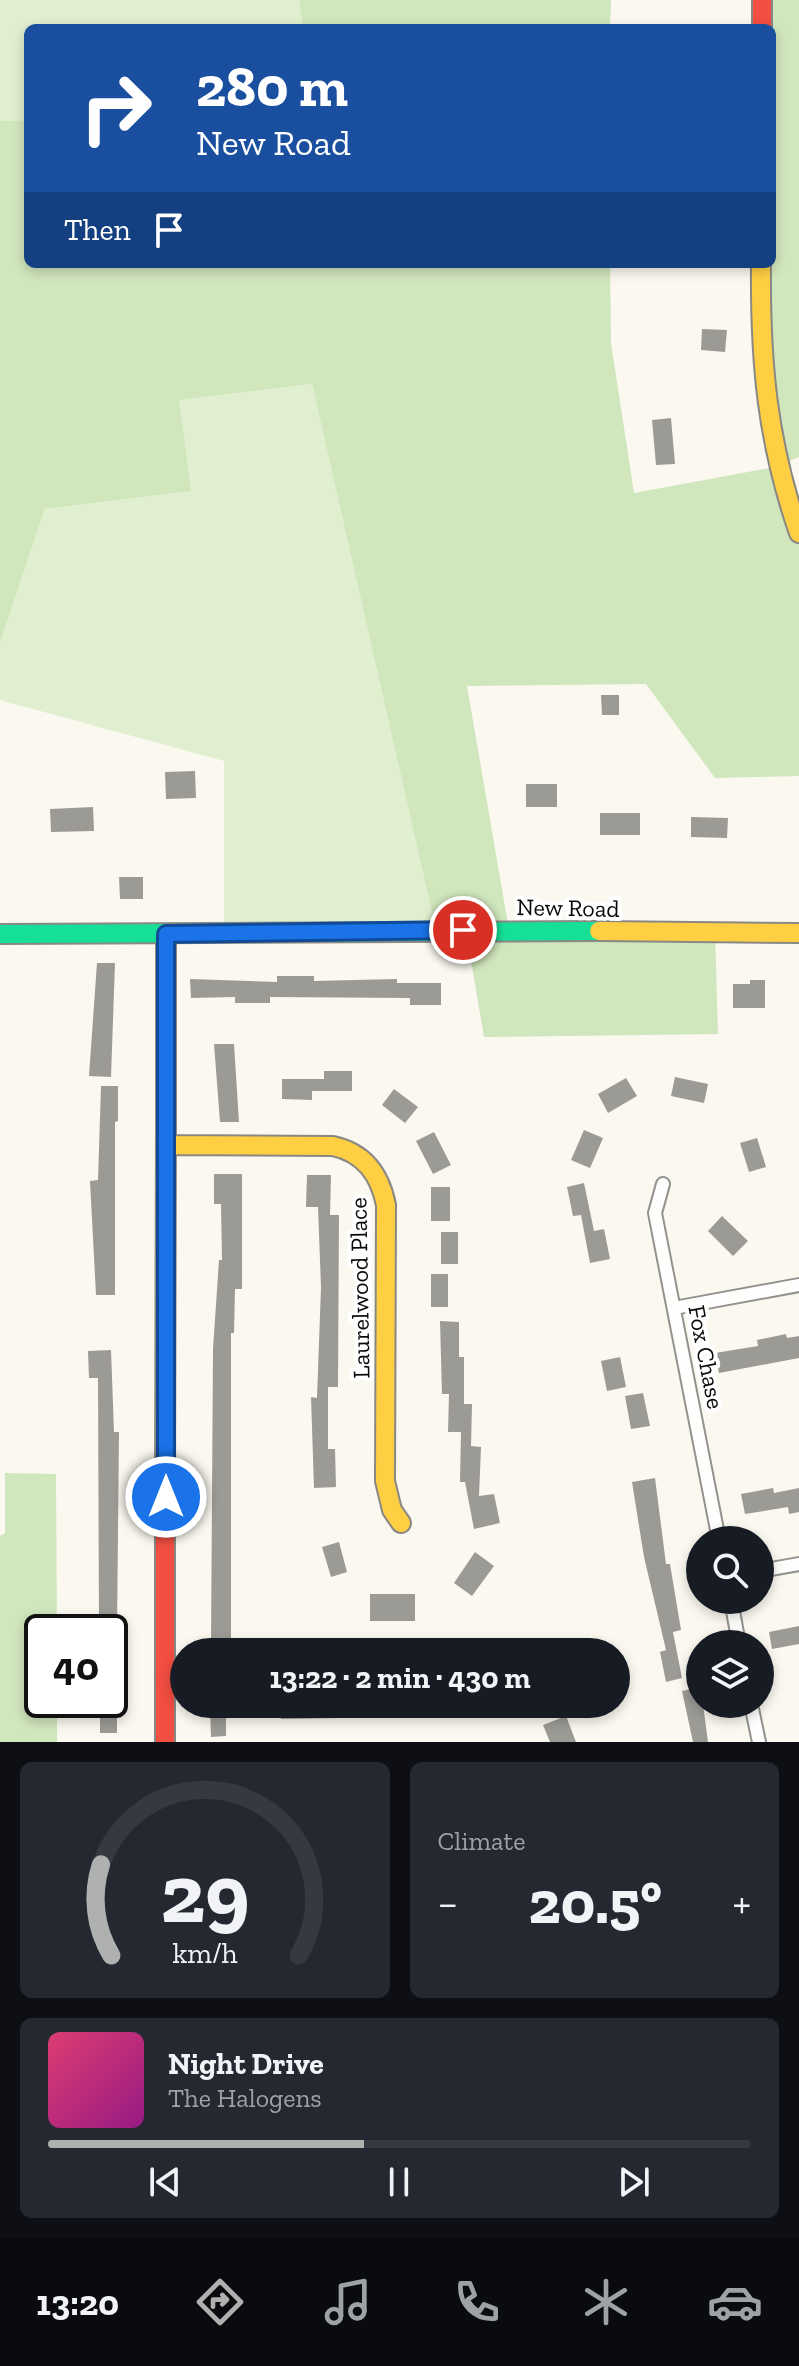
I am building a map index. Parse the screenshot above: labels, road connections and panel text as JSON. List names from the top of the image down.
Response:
{
  "streets": {
    "street": ["New Road", "Laurelwood Place", "Fox Chase"]
  },
  "page": {
    "turn": ["280 m", "New Road"],
    "then": "Then",
    "limit": "40",
    "trip": "13:22 · 2 min · 430 m",
    "tile": "Climate",
    "heat": ["−", "20.5°", "+"],
    "song": ["Night Drive", "The Halogens"],
    "tabs": "13:20",
    "gauge": ["29", "km/h"]
  }
}
